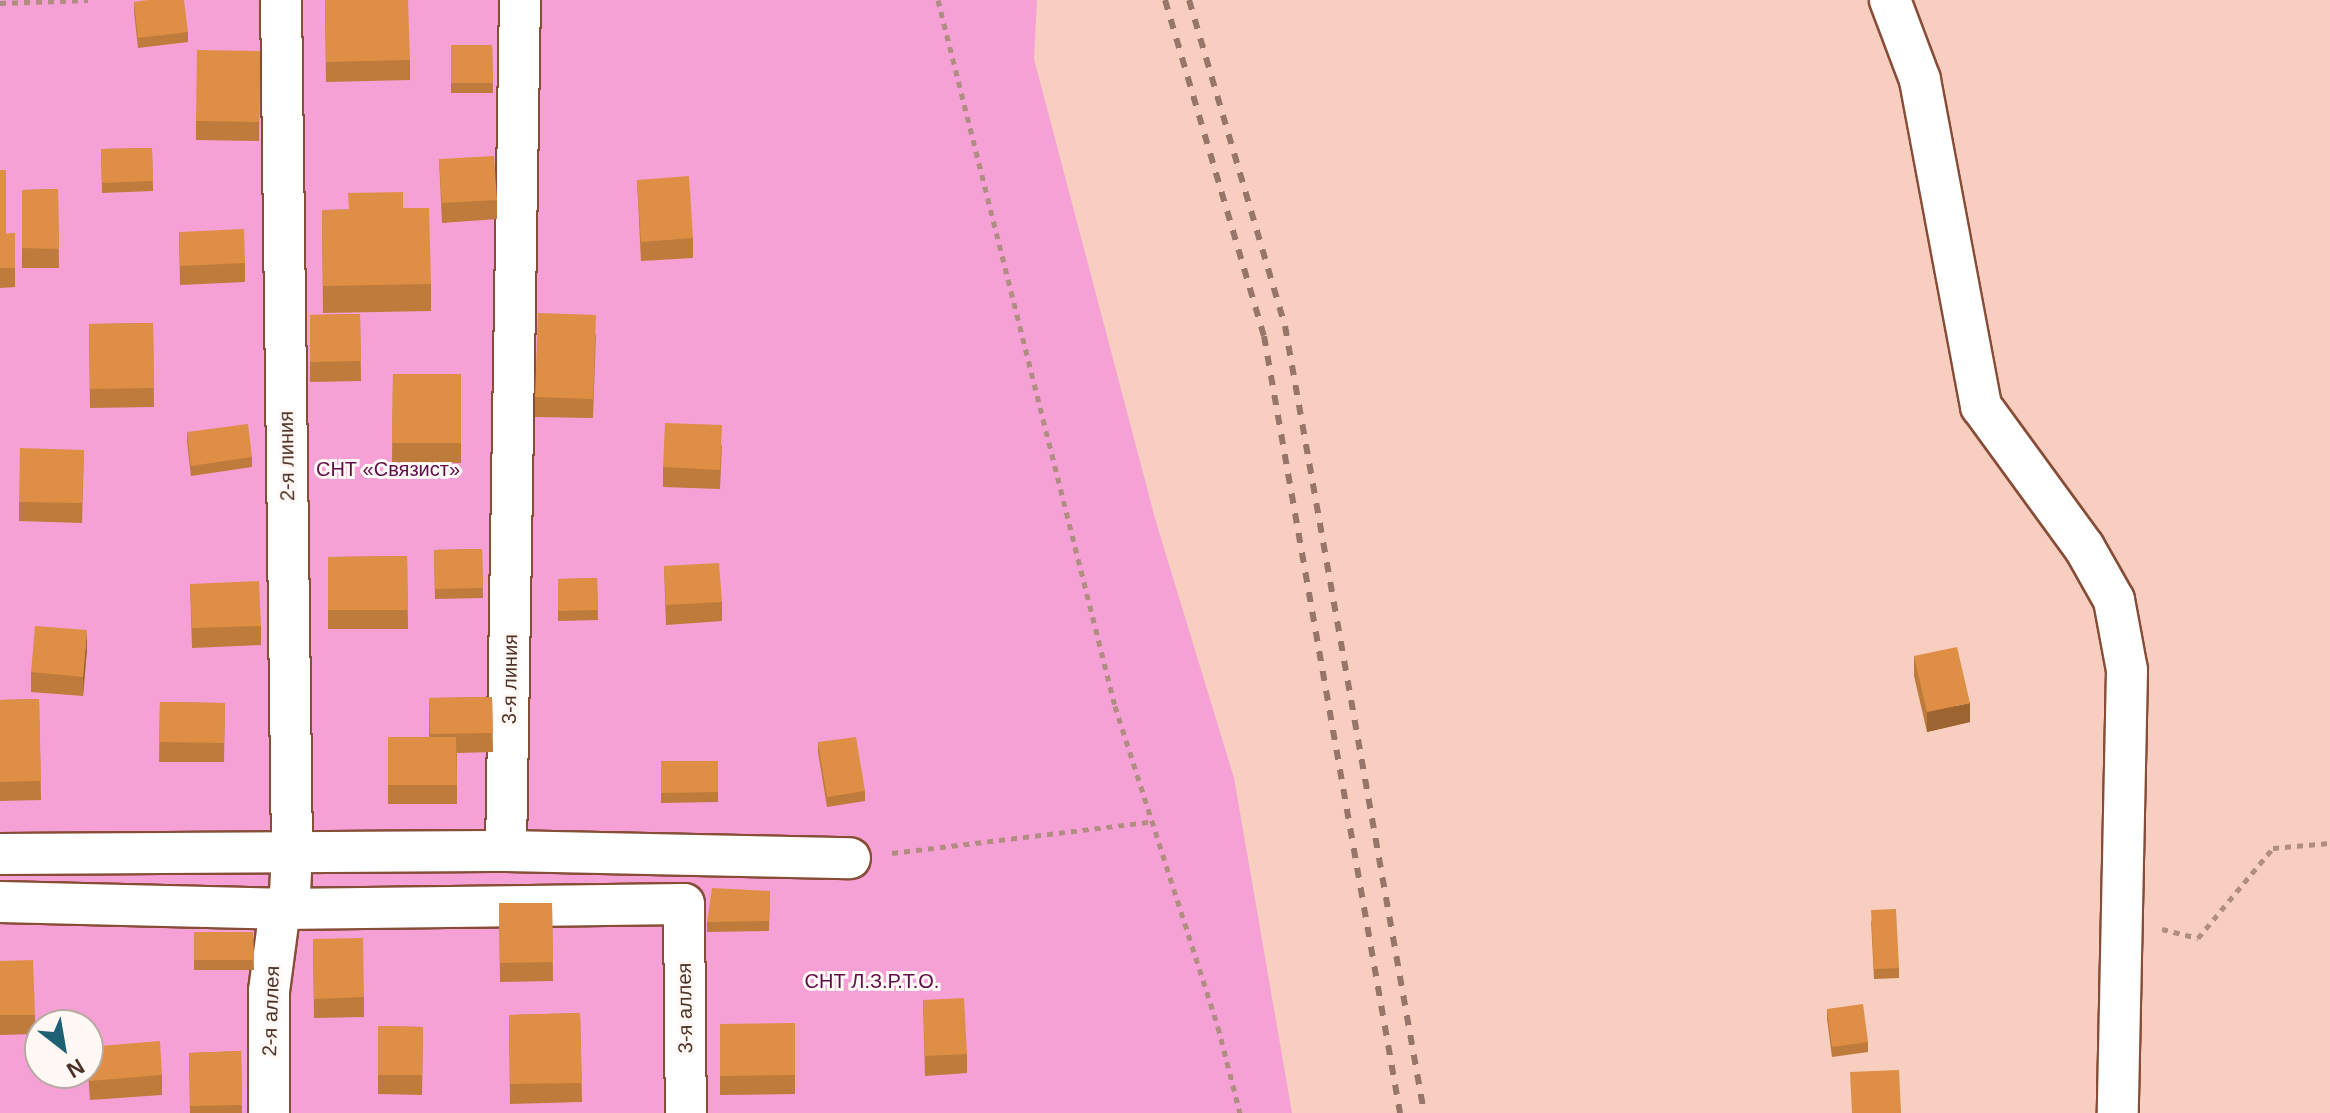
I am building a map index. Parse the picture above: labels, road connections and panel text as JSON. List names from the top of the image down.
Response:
{
  "streets": {
    "street": [
      "2-я линия",
      "3-я линия",
      "3-я аллея",
      "2-я аллея"
    ]
  },
  "crossings": [
    ["2-я линия", "3-я аллея"],
    ["2-я линия", "2-я аллея"],
    ["3-я аллея", "2-я аллея"]
  ],
  "parks": ["СНТ «Связист»", "СНТ Л.З.Р.Т.О."],
  "north": "bottom right"
}
